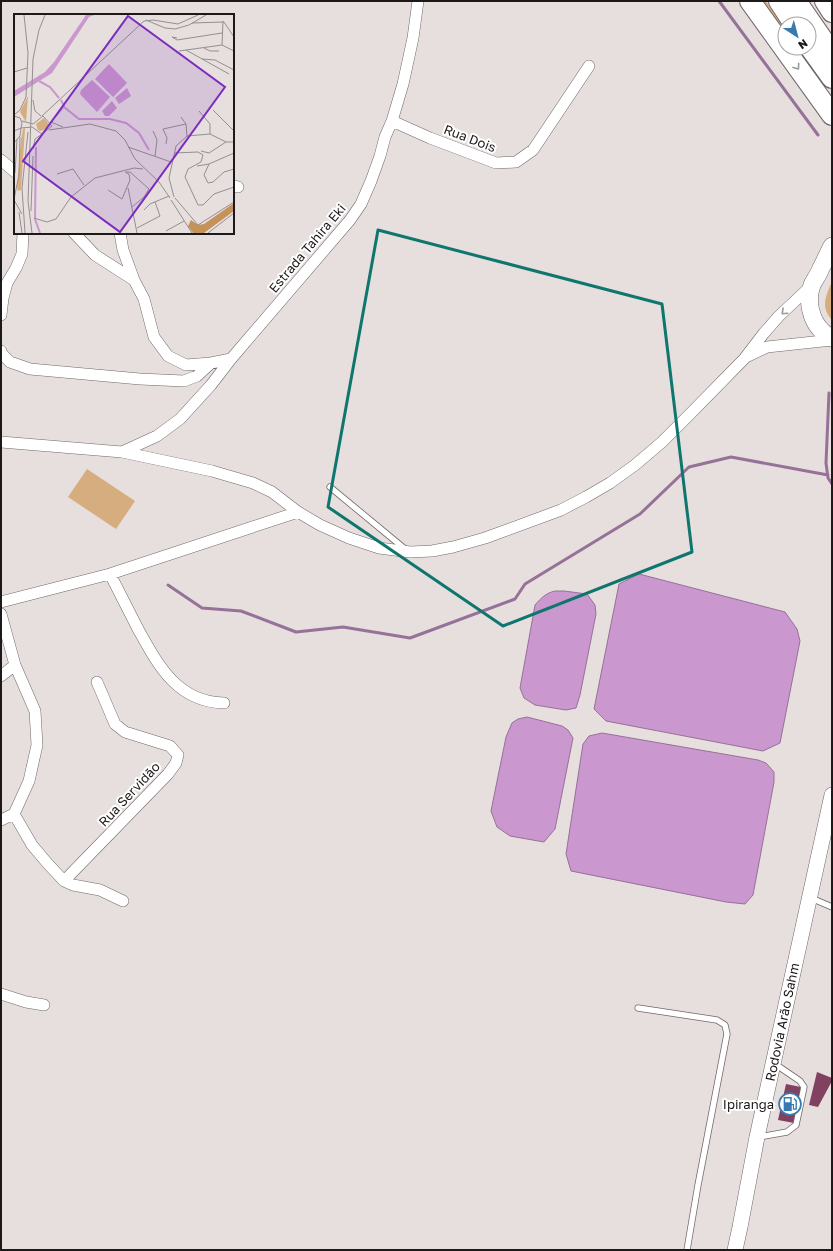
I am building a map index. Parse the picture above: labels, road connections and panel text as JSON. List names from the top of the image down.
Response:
{
  "streets": {
    "street": [
      "Rua Dois",
      "Estrada Tahira Eki",
      "Rua Servidão",
      "Rodovia Arão Sahm"
    ]
  },
  "crossings": [
    ["Rua Dois", "Estrada Tahira Eki"]
  ],
  "places": {
    "fuel station": ["Ipiranga"]
  },
  "north": "bottom right"
}
